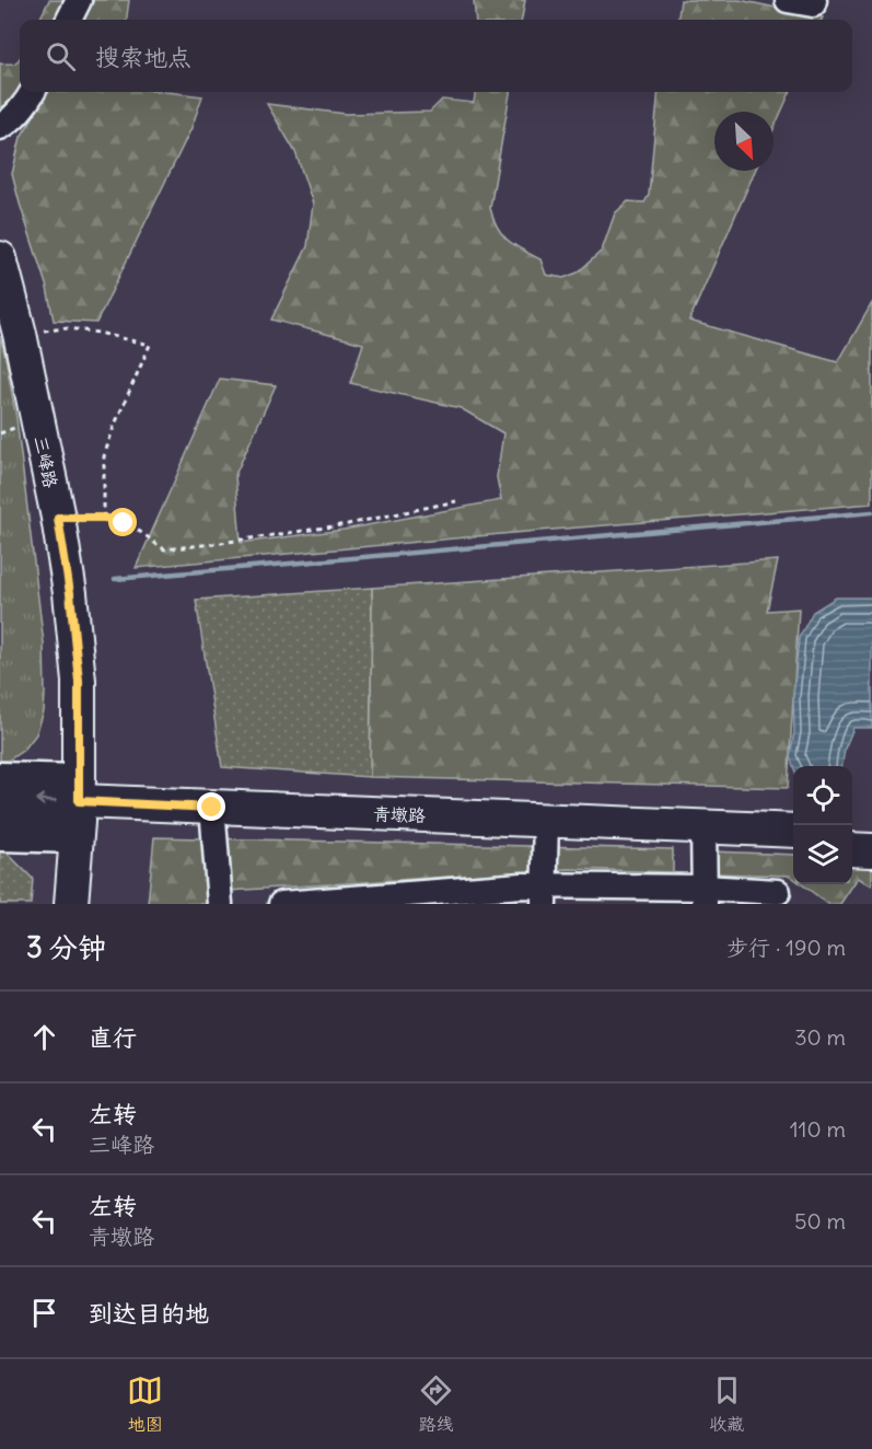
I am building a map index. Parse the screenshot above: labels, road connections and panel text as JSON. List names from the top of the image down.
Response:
{
  "streets": {
    "main road": ["三峰路", "青墩路"]
  },
  "crossings": [
    ["三峰路", "青墩路"]
  ],
  "north": "bottom right",
  "page": {
    "search": "搜索地点",
    "heading": ["3 分钟", "步行 · 190 m"],
    "list": [
      ["直行", "30 m"],
      ["左转", "三峰路", "110 m"],
      ["左转", "青墩路", "50 m"],
      "到达目的地"
    ],
    "nav": ["地图", "路线", "收藏"]
  }
}
